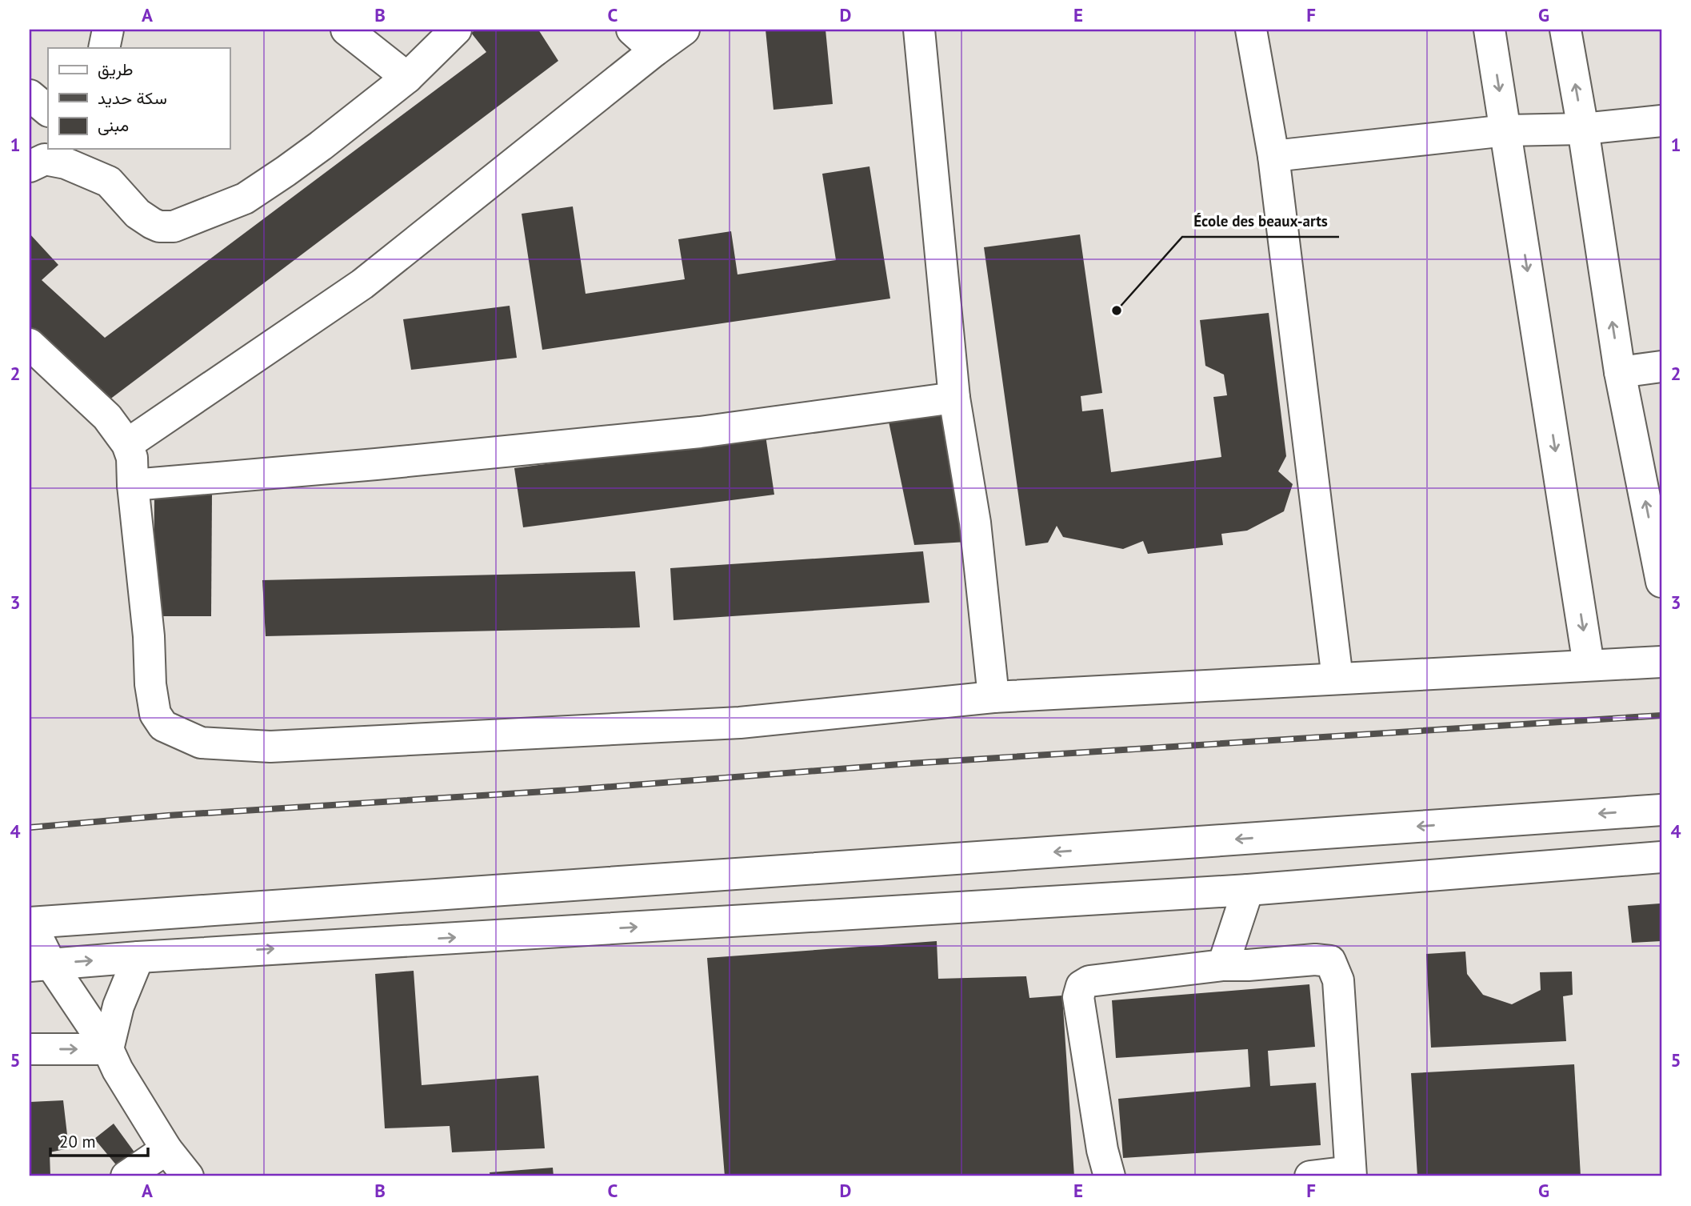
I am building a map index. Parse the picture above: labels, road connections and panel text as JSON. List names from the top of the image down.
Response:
{
  "places": ["École des beaux-arts"],
  "legend": ["طريق", "سكة حديد", "مبنى"],
  "scale_bar": "20 m",
  "grid": {
    "columns": [
      "A",
      "B",
      "C",
      "D",
      "E",
      "F",
      "G"
    ],
    "rows": [
      "1",
      "2",
      "3",
      "4",
      "5"
    ]
  }
}
